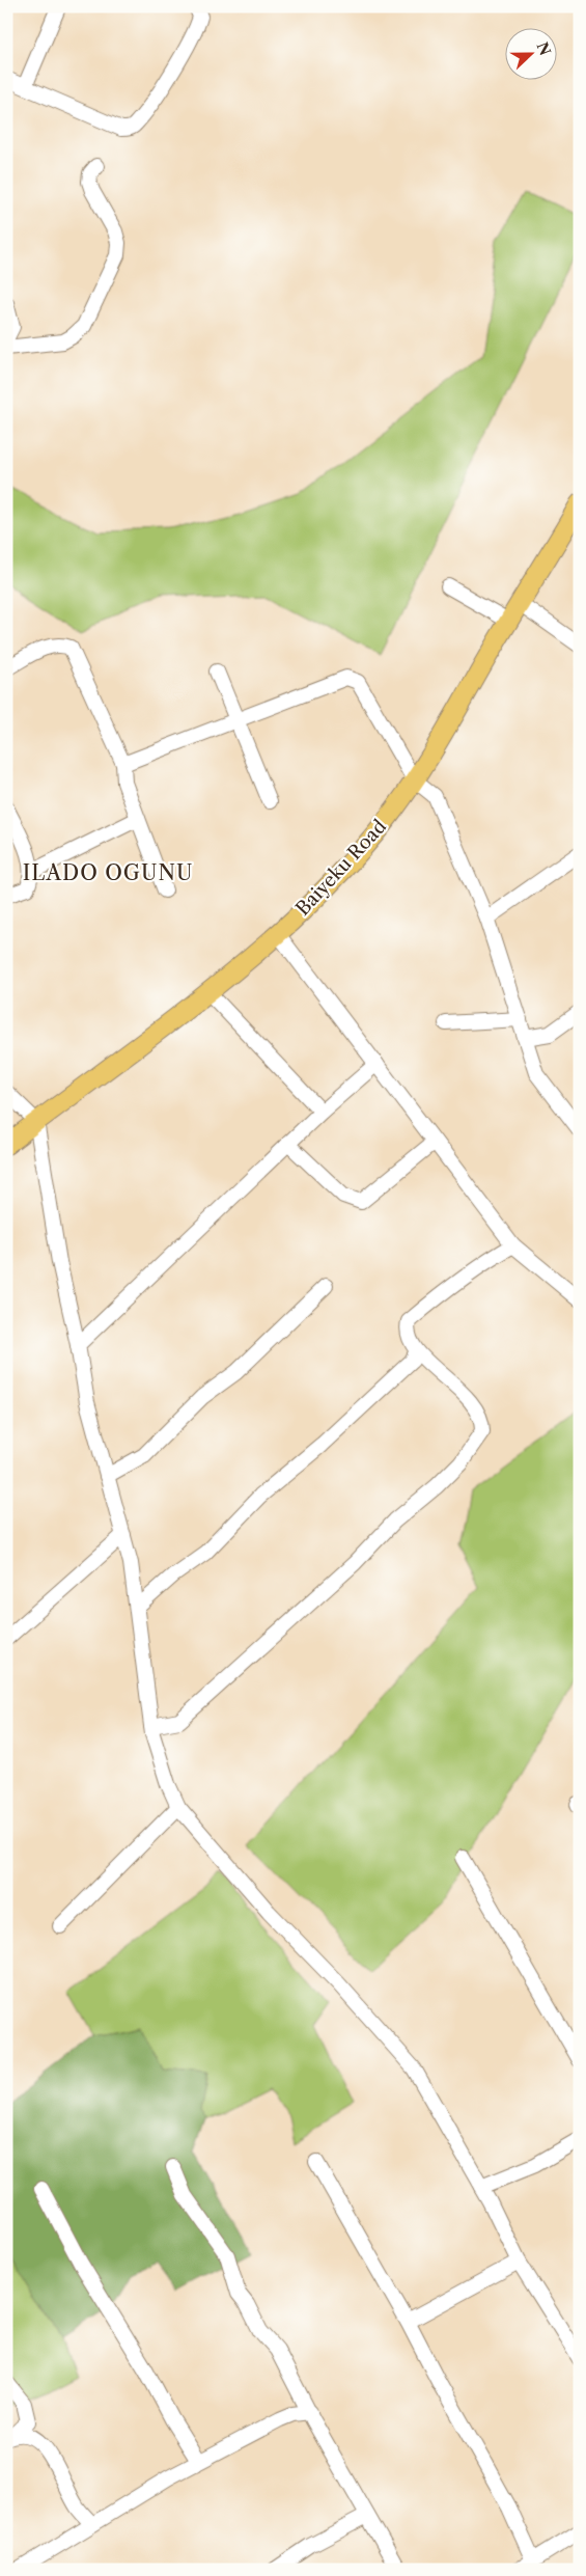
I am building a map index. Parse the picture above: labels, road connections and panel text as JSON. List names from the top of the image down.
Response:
{
  "streets": {
    "main road": ["Baiyeku Road"]
  },
  "districts": ["ILADO OGUNU"],
  "north": "right"
}
